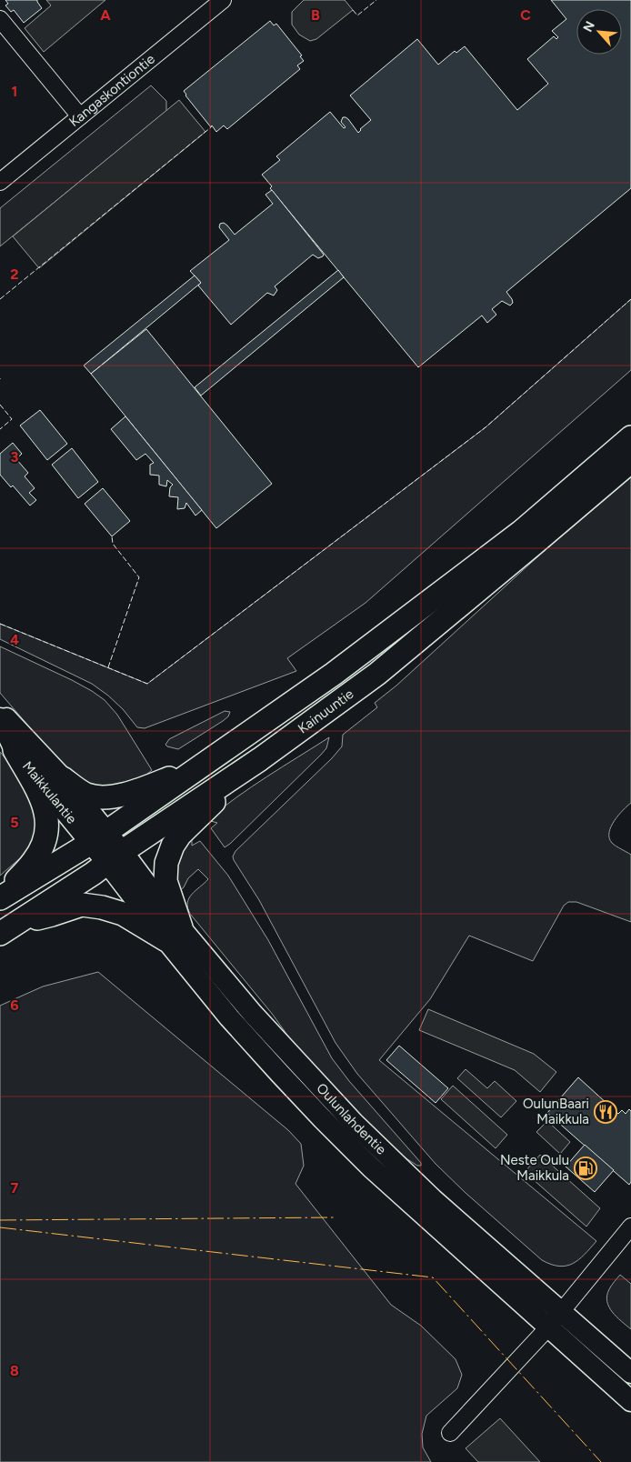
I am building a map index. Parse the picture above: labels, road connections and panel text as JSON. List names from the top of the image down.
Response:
{
  "streets": {
    "highway": ["Kainuuntie"],
    "main road": ["Maikkulantie", "Oulunlahdentie"],
    "street": ["Kangaskontiontie"]
  },
  "crossings": [
    ["Kainuuntie", "Maikkulantie"],
    ["Kainuuntie", "Oulunlahdentie"],
    ["Maikkulantie", "Oulunlahdentie"]
  ],
  "places": {
    "restaurant": ["OulunBaari Maikkula"],
    "fuel station": ["Neste Oulu Maikkula"]
  },
  "north": "top left",
  "grid": {
    "columns": ["A", "B", "C"],
    "rows": [
      "1",
      "2",
      "3",
      "4",
      "5",
      "6",
      "7",
      "8"
    ]
  }
}
